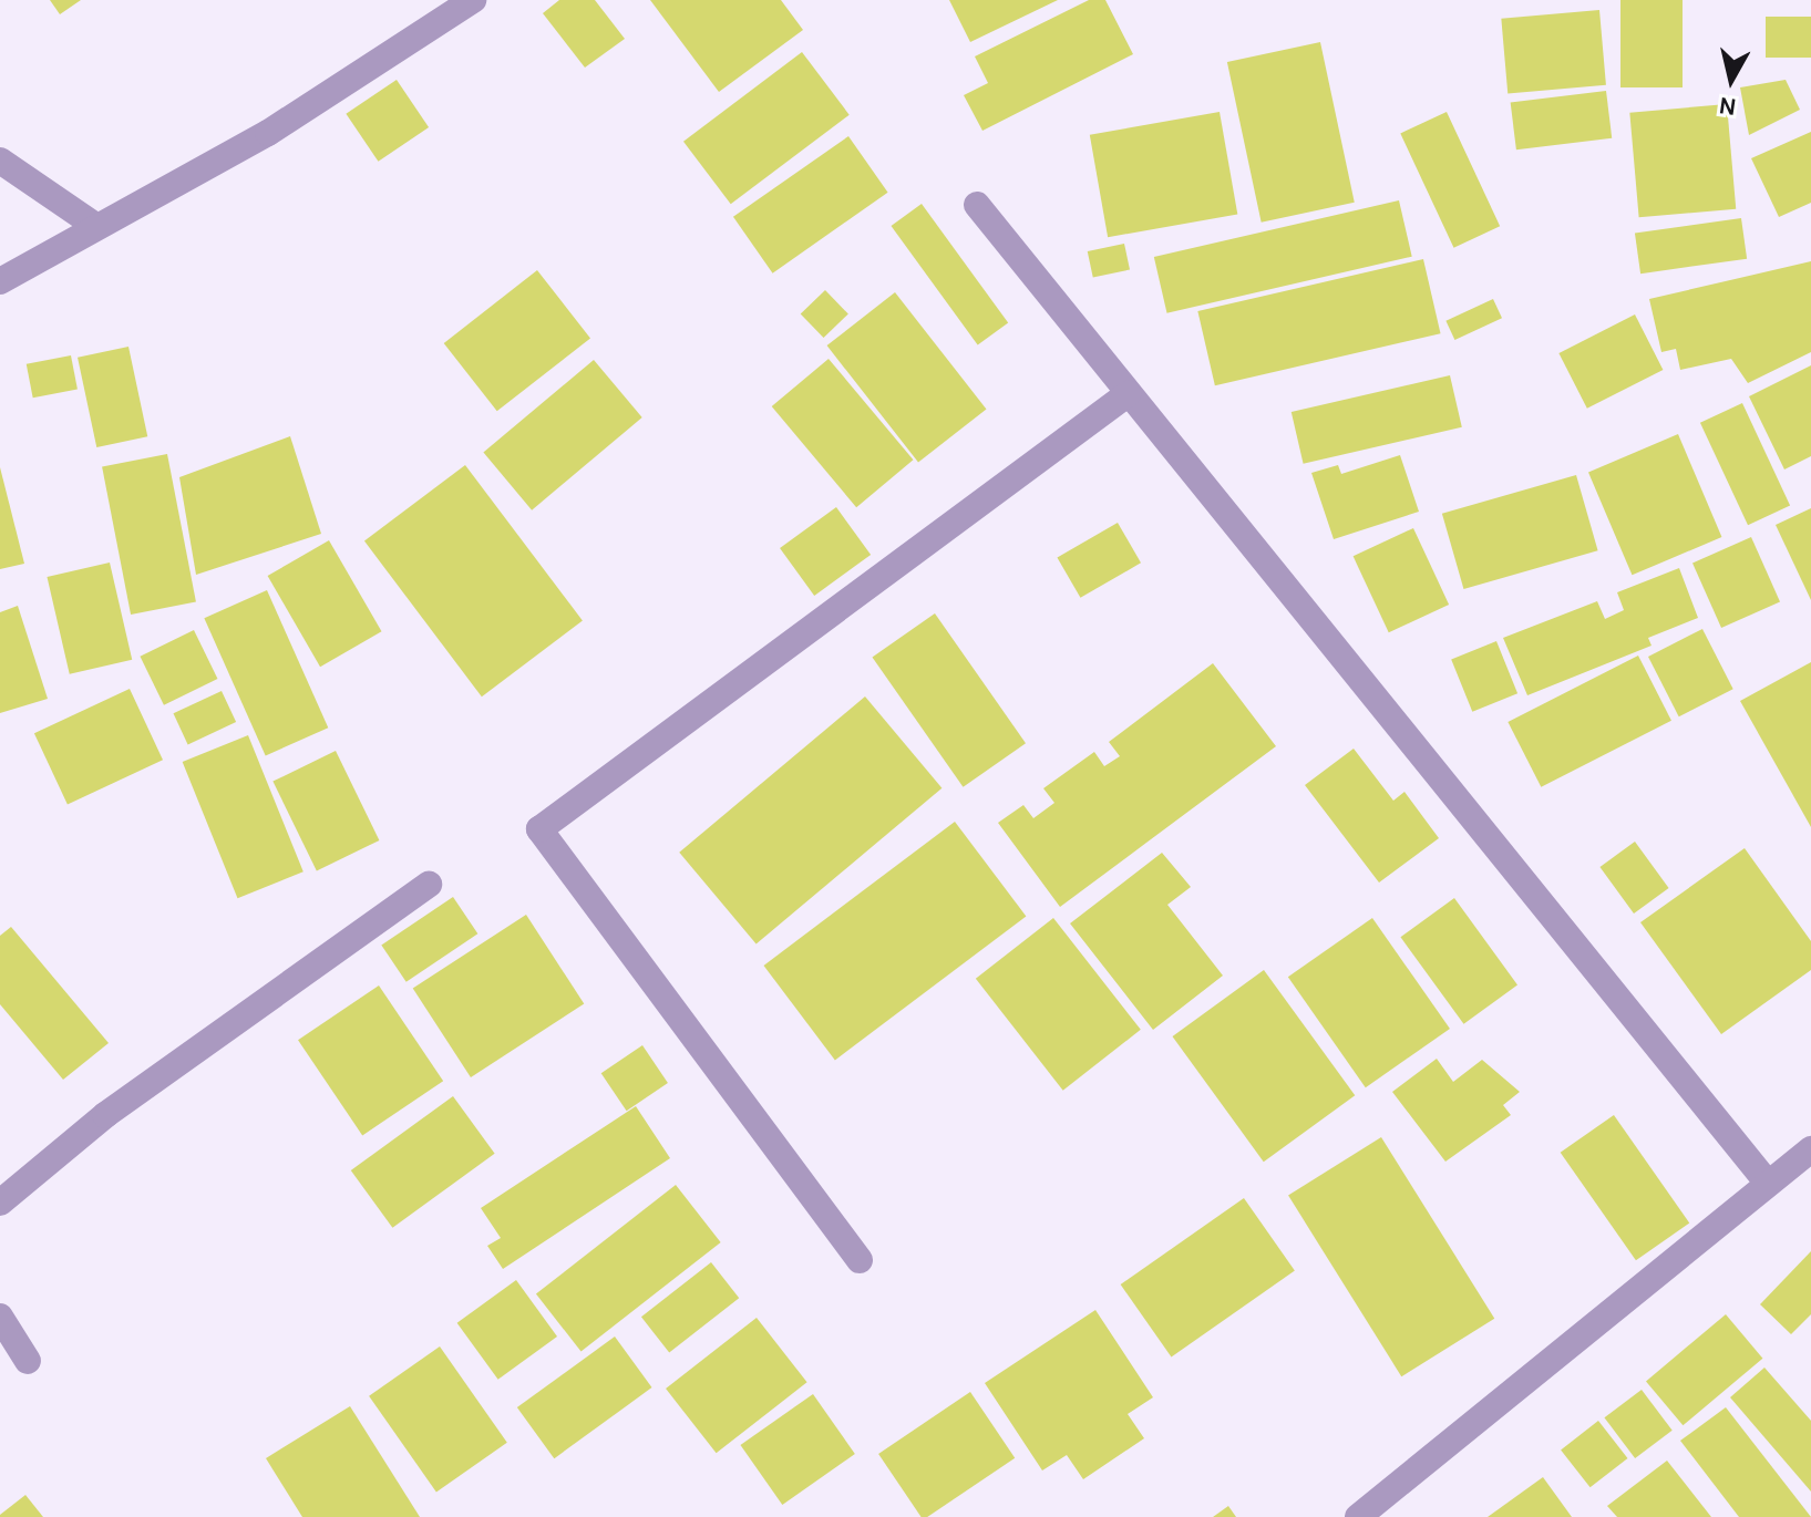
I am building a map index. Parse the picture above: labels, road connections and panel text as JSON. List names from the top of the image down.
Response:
{
  "north": "bottom"
}
